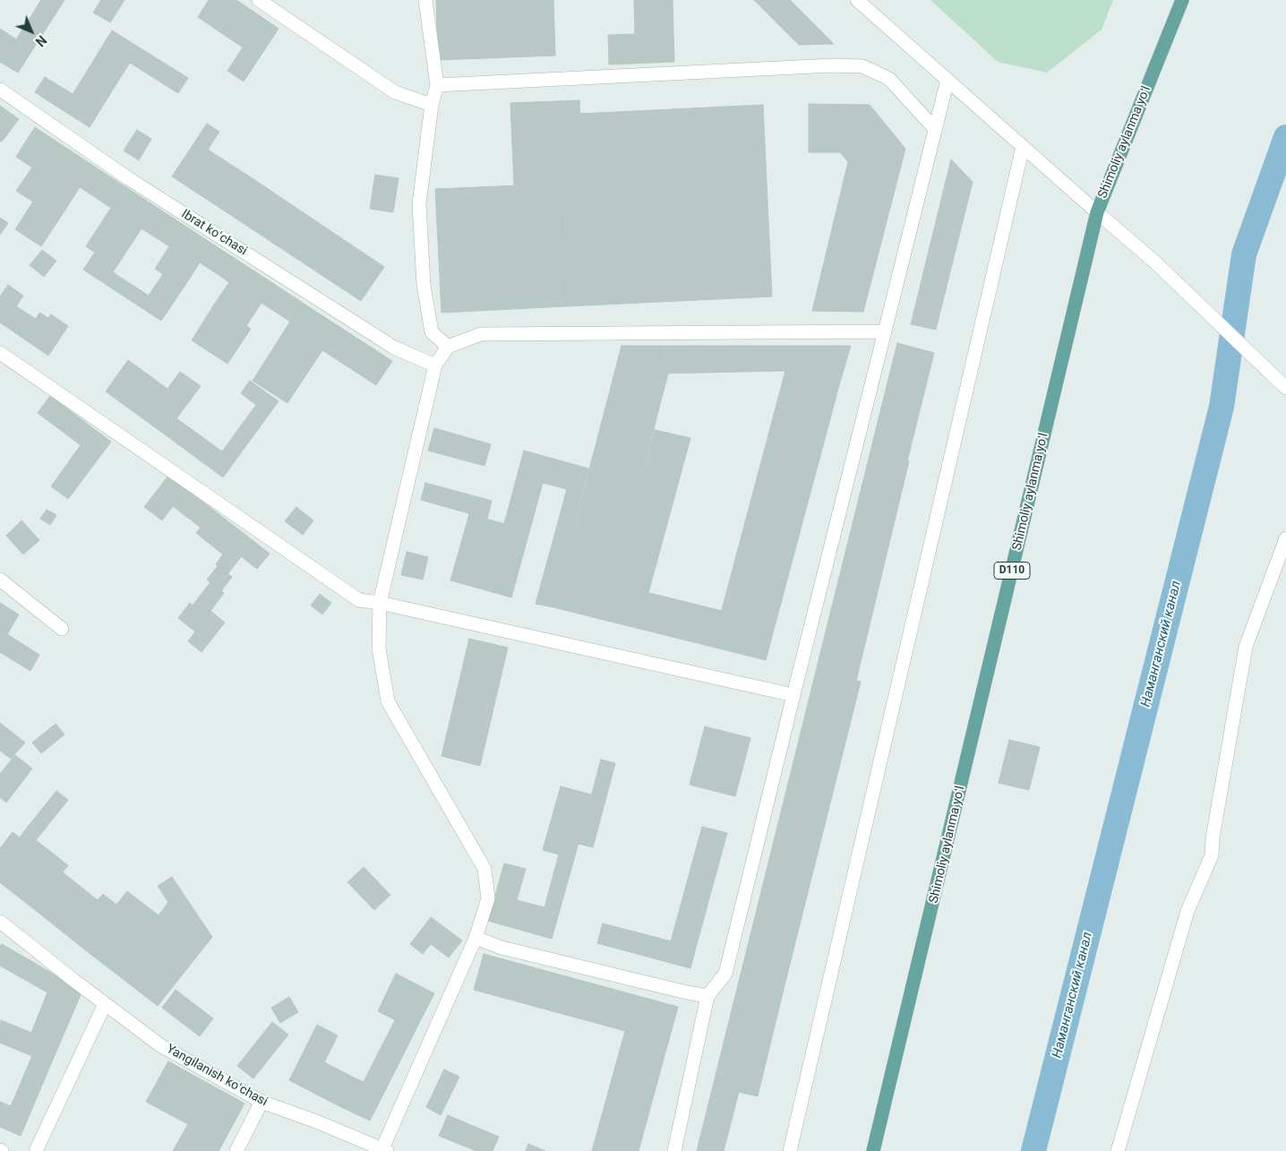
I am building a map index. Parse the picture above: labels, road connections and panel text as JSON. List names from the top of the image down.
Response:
{
  "streets": {
    "main road": ["Shimoliy aylanma yoʻl", "D110"],
    "street": ["Ibrat koʻchasi", "Yangilanish koʻchasi"]
  },
  "water": ["Наманганский канал"],
  "north": "bottom right"
}
